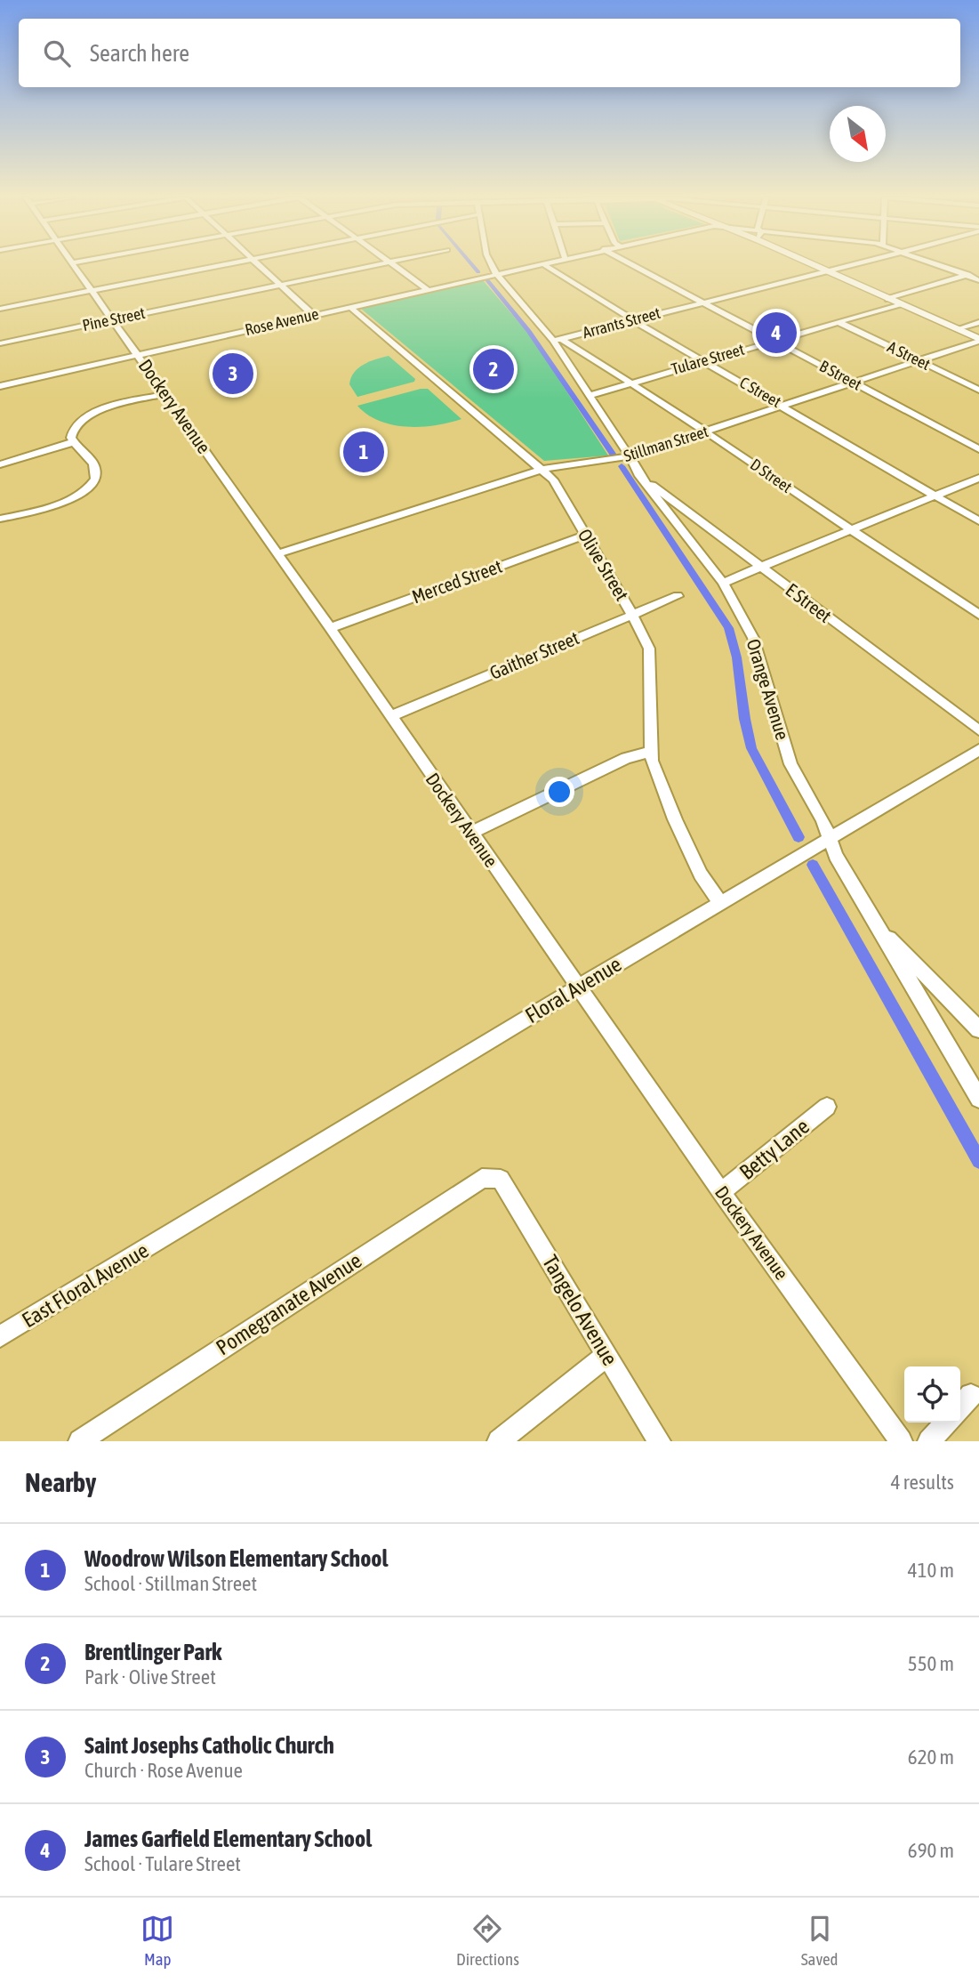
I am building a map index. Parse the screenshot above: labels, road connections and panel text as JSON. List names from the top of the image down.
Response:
{
  "streets": {
    "street": [
      "Pine Street",
      "Rose Avenue",
      "Arrants Street",
      "A Street",
      "Tulare Street",
      "B Street",
      "C Street",
      "Dockery Avenue",
      "Stillman Street",
      "D Street",
      "Olive Street",
      "Merced Street",
      "E Street",
      "Gaither Street",
      "Orange Avenue",
      "Floral Avenue",
      "Betty Lane",
      "East Floral Avenue",
      "Pomegranate Avenue",
      "Tangelo Avenue"
    ]
  },
  "crossings": [
    ["Pine Street", "Dockery Avenue"],
    ["Rose Avenue", "Dockery Avenue"],
    ["Rose Avenue", "Olive Street"],
    ["Rose Avenue", "Orange Avenue"],
    ["Arrants Street", "B Street"],
    ["Arrants Street", "C Street"],
    ["Arrants Street", "D Street"],
    ["Arrants Street", "Orange Avenue"],
    ["A Street", "Tulare Street"],
    ["A Street", "Stillman Street"],
    ["Tulare Street", "B Street"],
    ["Tulare Street", "C Street"],
    ["Tulare Street", "D Street"],
    ["Tulare Street", "Orange Avenue"],
    ["B Street", "Stillman Street"],
    ["C Street", "Stillman Street"],
    ["Dockery Avenue", "Stillman Street"],
    ["Dockery Avenue", "Merced Street"],
    ["Dockery Avenue", "Gaither Street"],
    ["Dockery Avenue", "Floral Avenue"],
    ["Dockery Avenue", "Betty Lane"],
    ["Stillman Street", "D Street"],
    ["Stillman Street", "Olive Street"],
    ["Stillman Street", "Orange Avenue"],
    ["D Street", "Orange Avenue"],
    ["Olive Street", "Merced Street"],
    ["Olive Street", "Gaither Street"],
    ["Olive Street", "Floral Avenue"],
    ["E Street", "Orange Avenue"],
    ["Orange Avenue", "Floral Avenue"],
    ["Floral Avenue", "East Floral Avenue"],
    ["Pomegranate Avenue", "Tangelo Avenue"]
  ],
  "north": "bottom right",
  "page": {
    "search": "Search here",
    "pins": [
      "4",
      "2",
      "3",
      "1"
    ],
    "heading": ["Nearby", "4 results"],
    "list": [
      {
        "mark": "1",
        "name": "Woodrow Wilson Elementary School",
        "note": "School · Stillman Street",
        "value": "410 m"
      },
      {
        "mark": "2",
        "name": "Brentlinger Park",
        "note": "Park · Olive Street",
        "value": "550 m"
      },
      {
        "mark": "3",
        "name": "Saint Josephs Catholic Church",
        "note": "Church · Rose Avenue",
        "value": "620 m"
      },
      {
        "mark": "4",
        "name": "James Garfield Elementary School",
        "note": "School · Tulare Street",
        "value": "690 m"
      }
    ],
    "nav": ["Map", "Directions", "Saved"]
  }
}
